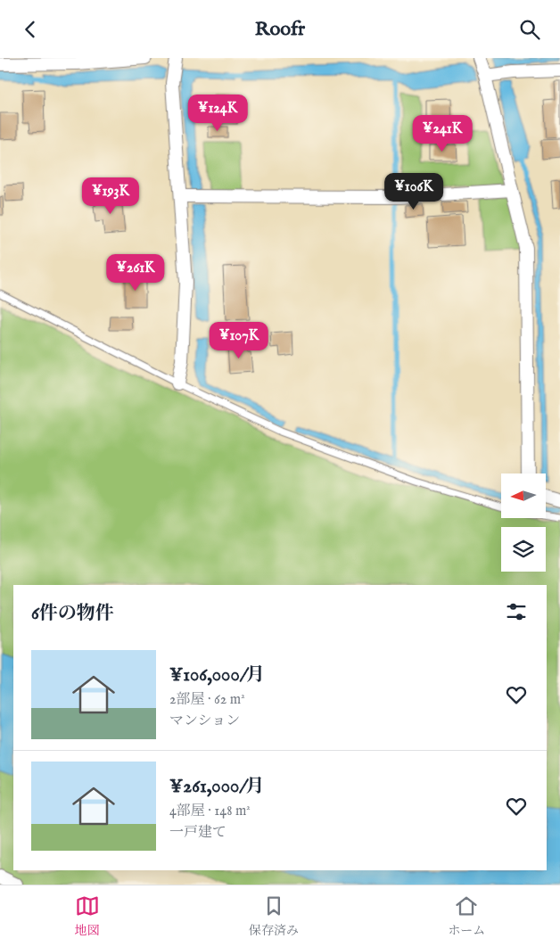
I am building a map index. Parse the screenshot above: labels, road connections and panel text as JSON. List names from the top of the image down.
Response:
{
  "north": "left",
  "page": {
    "header": "Roofr",
    "price": [
      "¥124K",
      "¥241K",
      "¥106K",
      "¥193K",
      "¥261K",
      "¥107K"
    ],
    "heading": "6件の物件",
    "list": [
      {
        "name": "¥106,000/月",
        "note": "2部屋 · 62 m² · マンション"
      },
      {
        "name": "¥261,000/月",
        "note": "4部屋 · 148 m² · 一戸建て"
      }
    ],
    "tabs": ["地図", "保存済み", "ホーム"]
  }
}
